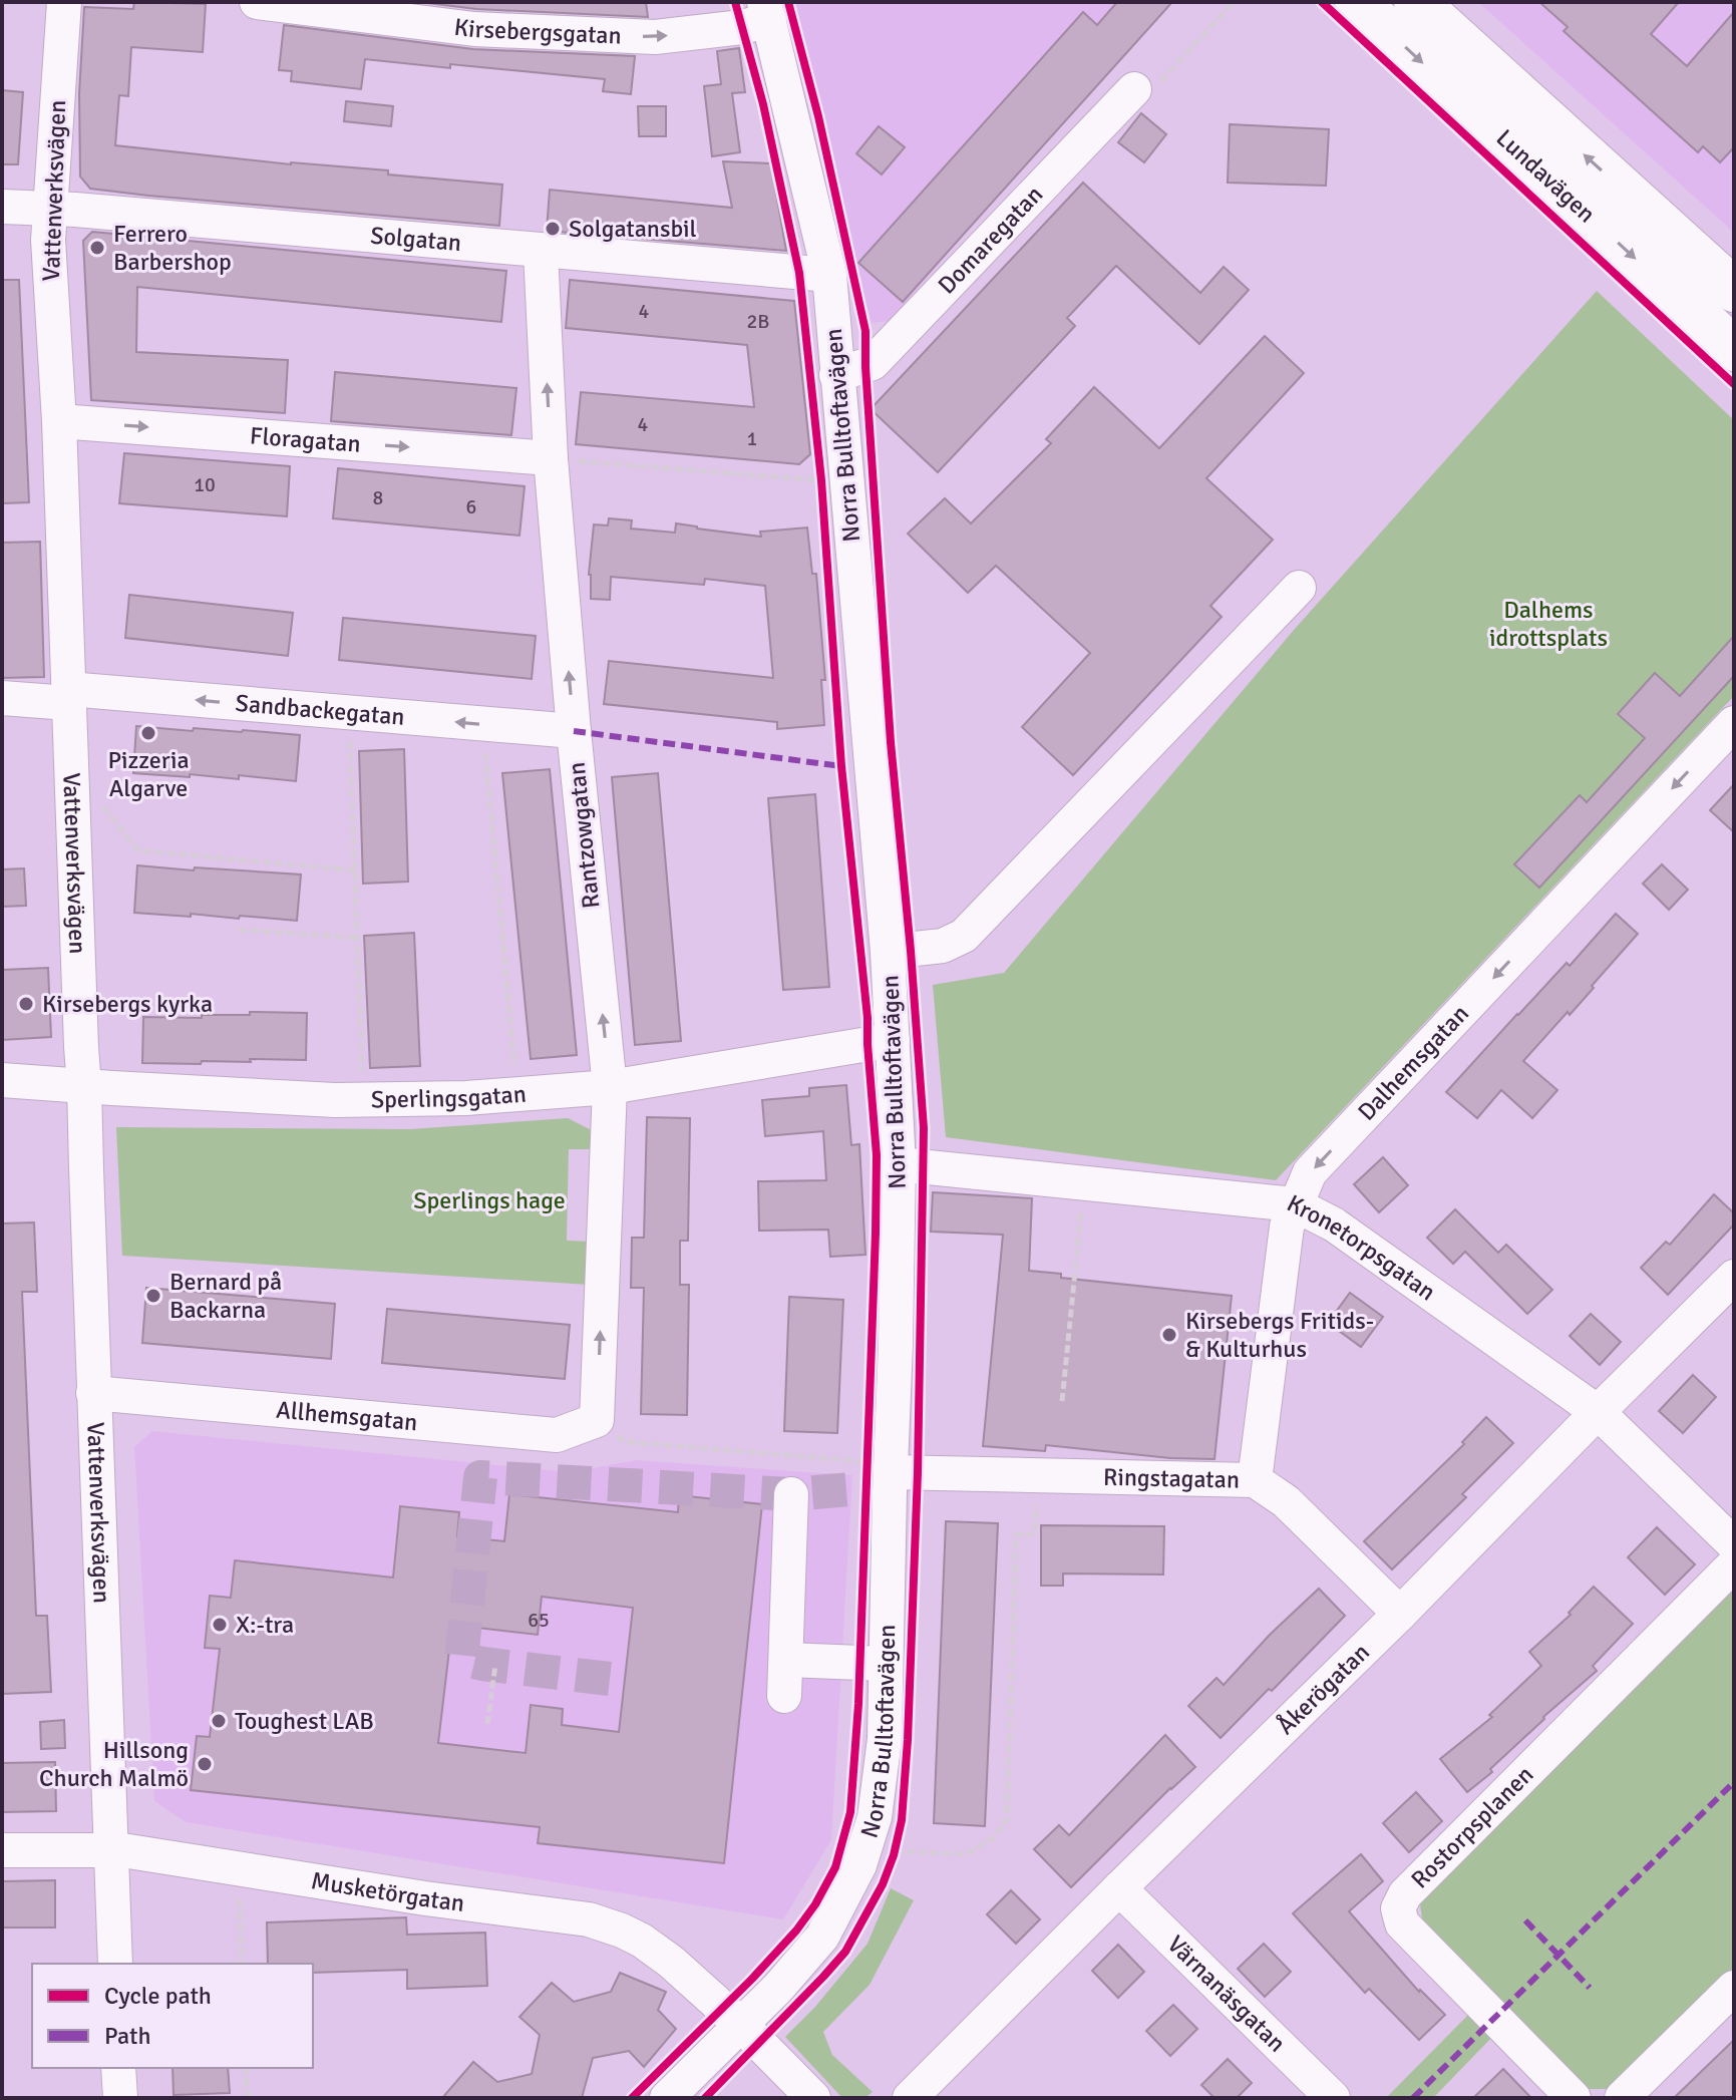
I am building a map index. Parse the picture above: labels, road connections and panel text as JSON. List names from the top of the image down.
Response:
{
  "streets": {
    "main road": ["Lundavägen"],
    "street": [
      "Kirsebergsgatan",
      "Vattenverksvägen",
      "Solgatan",
      "Domaregatan",
      "Norra Bulltoftavägen",
      "Floragatan",
      "Sandbackegatan",
      "Rantzowgatan",
      "Dalhemsgatan",
      "Sperlingsgatan",
      "Kronetorpsgatan",
      "Allhemsgatan",
      "Ringstagatan",
      "Åkerögatan",
      "Rostorpsplanen",
      "Musketörgatan",
      "Värnanäsgatan"
    ]
  },
  "crossings": [
    ["Kirsebergsgatan", "Norra Bulltoftavägen"],
    ["Vattenverksvägen", "Solgatan"],
    ["Vattenverksvägen", "Floragatan"],
    ["Vattenverksvägen", "Sandbackegatan"],
    ["Vattenverksvägen", "Sperlingsgatan"],
    ["Vattenverksvägen", "Allhemsgatan"],
    ["Vattenverksvägen", "Musketörgatan"],
    ["Solgatan", "Norra Bulltoftavägen"],
    ["Solgatan", "Rantzowgatan"],
    ["Domaregatan", "Norra Bulltoftavägen"],
    ["Norra Bulltoftavägen", "Sperlingsgatan"],
    ["Norra Bulltoftavägen", "Kronetorpsgatan"],
    ["Norra Bulltoftavägen", "Ringstagatan"],
    ["Norra Bulltoftavägen", "Musketörgatan"],
    ["Floragatan", "Rantzowgatan"],
    ["Sandbackegatan", "Rantzowgatan"],
    ["Rantzowgatan", "Sperlingsgatan"],
    ["Rantzowgatan", "Allhemsgatan"],
    ["Dalhemsgatan", "Kronetorpsgatan"],
    ["Dalhemsgatan", "Ringstagatan"],
    ["Kronetorpsgatan", "Åkerögatan"],
    ["Ringstagatan", "Åkerögatan"],
    ["Åkerögatan", "Värnanäsgatan"]
  ],
  "one_way": [
    "Kirsebergsgatan",
    "Floragatan",
    "Sandbackegatan",
    "Rantzowgatan",
    "Dalhemsgatan"
  ],
  "parks": ["Dalhems idrottsplats", "Sperlings hage"],
  "places": [
    "Solgatansbil",
    "Ferrero Barbershop",
    "Pizzeria Algarve",
    "Kirsebergs kyrka",
    "Bernard på Backarna",
    "Kirsebergs Fritids- & Kulturhus",
    "X:-tra",
    "Toughest LAB",
    "Hillsong Church Malmö"
  ],
  "house_numbers": [
    "4",
    "2B",
    "4",
    "1",
    "10",
    "8",
    "6",
    "65"
  ],
  "legend": ["Cycle path", "Path"]
}
